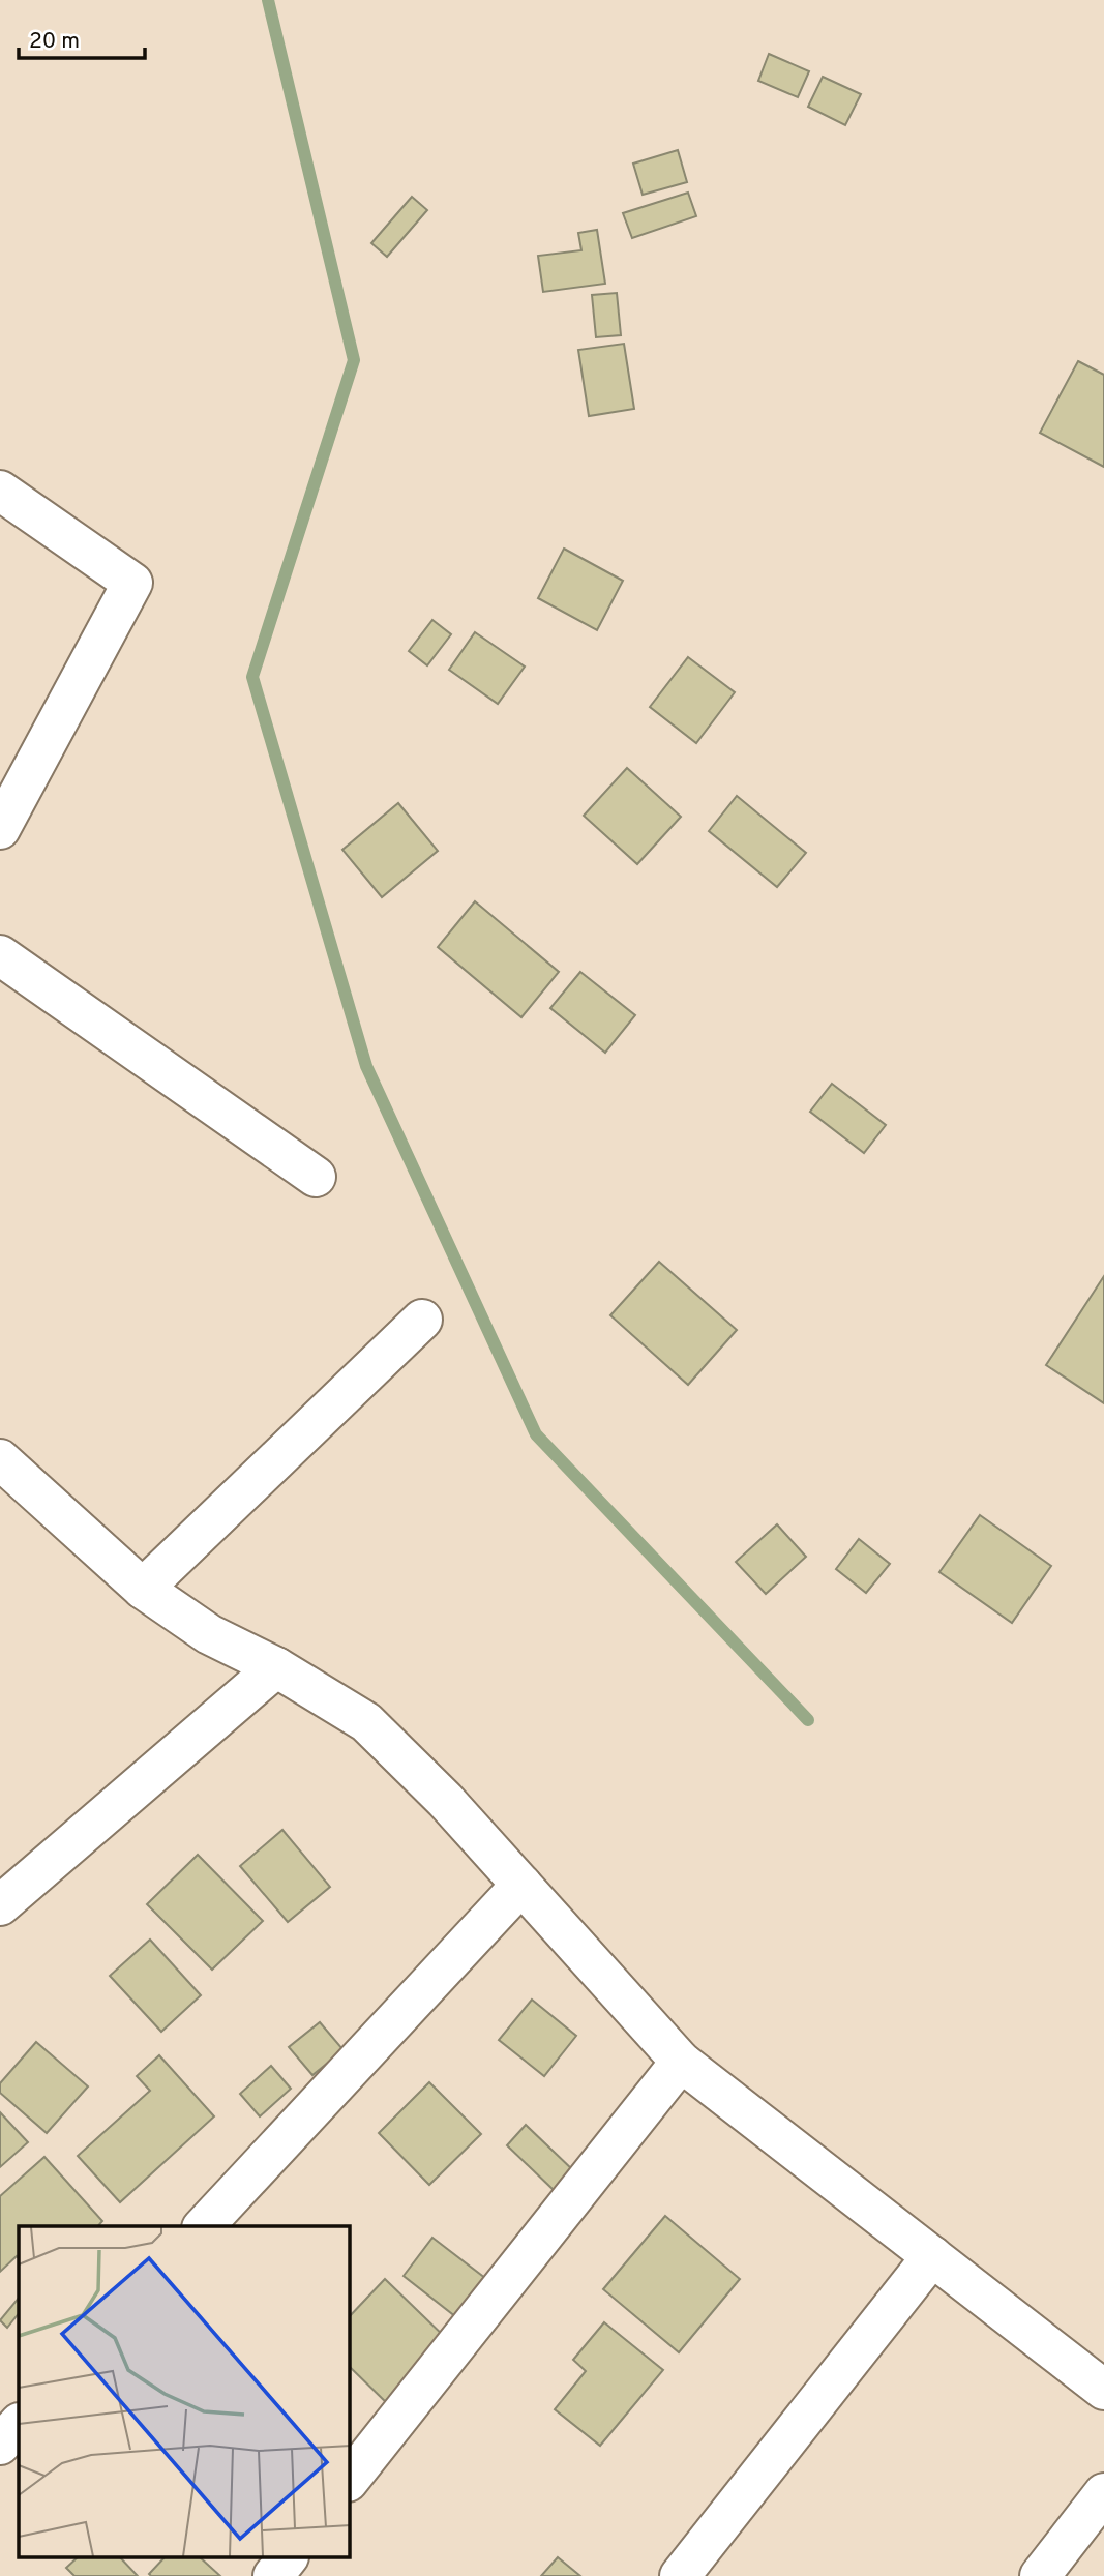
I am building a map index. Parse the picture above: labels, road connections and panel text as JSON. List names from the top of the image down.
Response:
{
  "scale_bar": "20 m"
}
